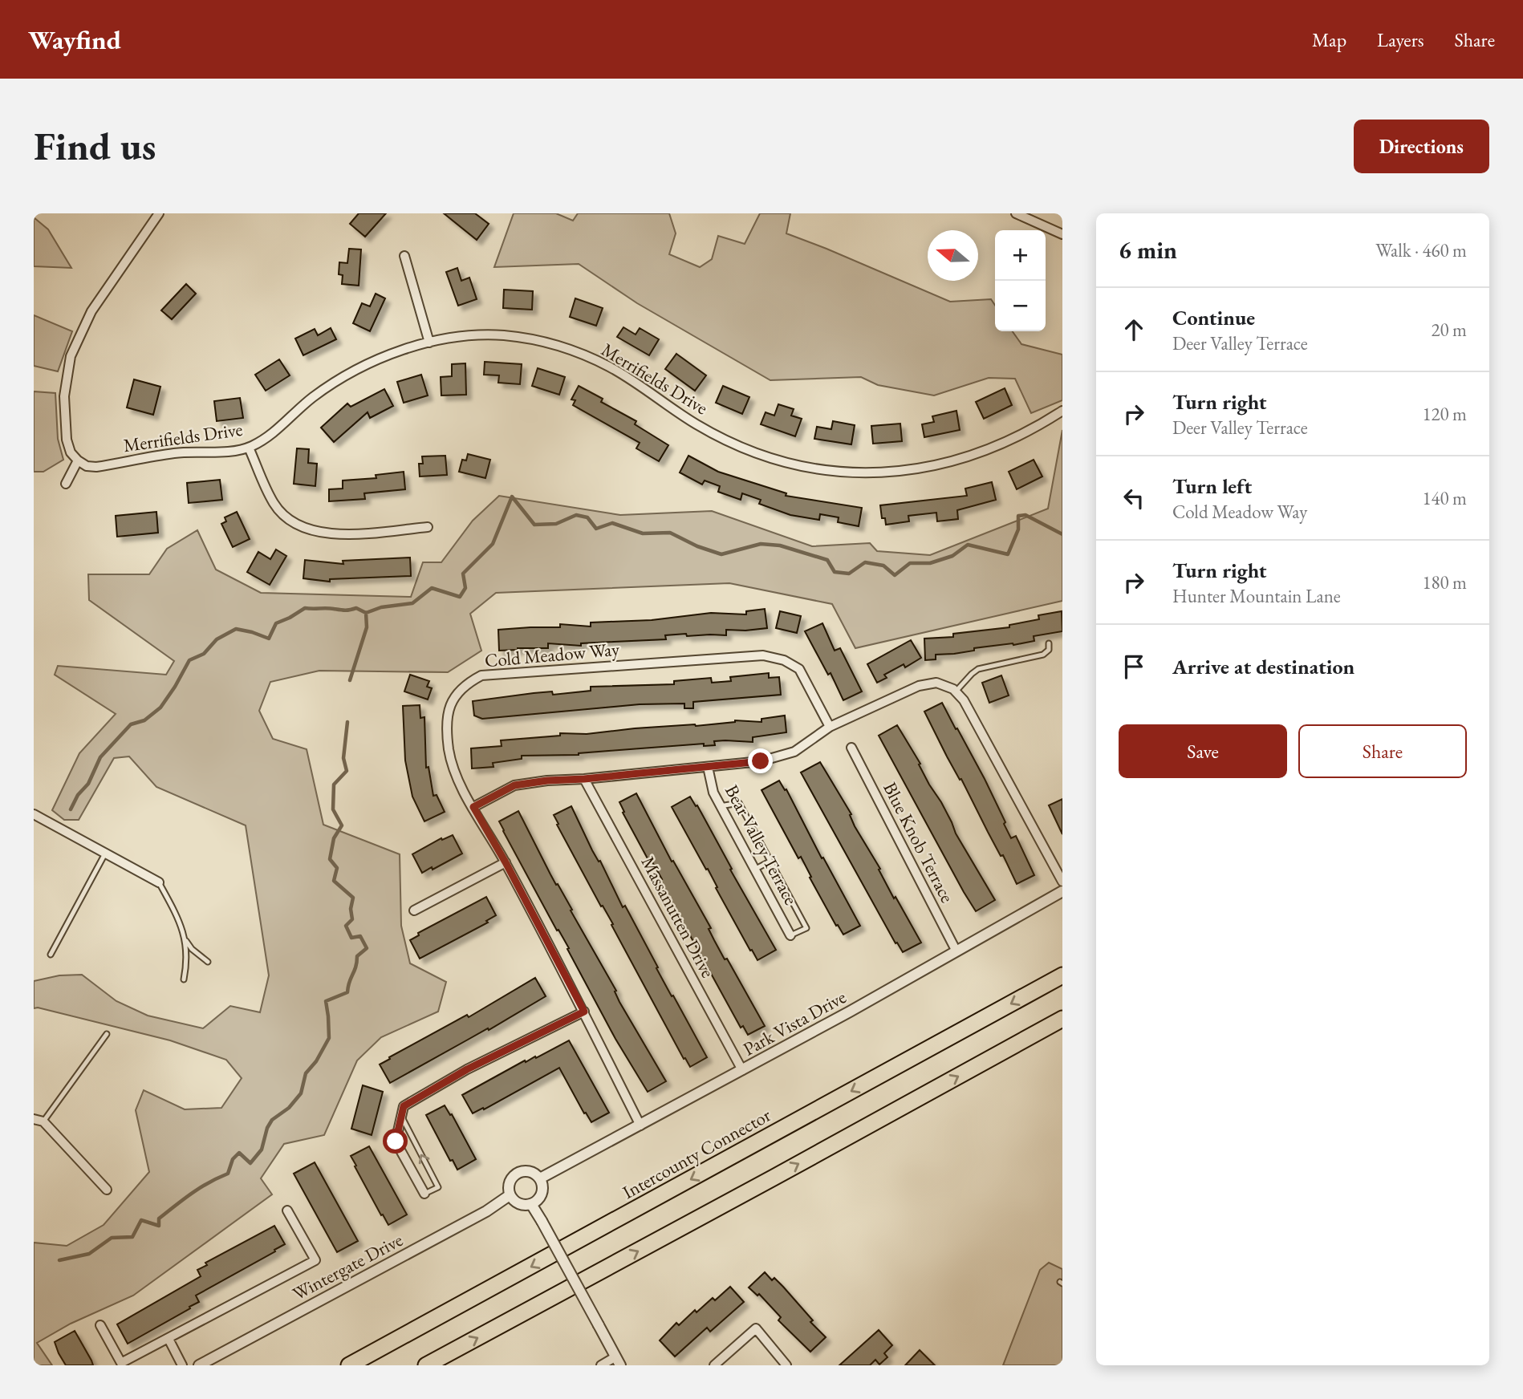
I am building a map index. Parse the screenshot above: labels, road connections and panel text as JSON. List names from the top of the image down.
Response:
{
  "streets": {
    "highway": ["Intercounty Connector"],
    "street": [
      "Merrifields Drive",
      "Cold Meadow Way",
      "Blue Knob Terrace",
      "Bear Valley Terrace",
      "Massanutten Drive",
      "Park Vista Drive",
      "Wintergate Drive"
    ]
  },
  "crossings": [
    ["Cold Meadow Way", "Park Vista Drive"],
    ["Blue Knob Terrace", "Park Vista Drive"],
    ["Massanutten Drive", "Park Vista Drive"],
    ["Park Vista Drive", "Wintergate Drive"]
  ],
  "north": "left",
  "page": {
    "header": "Wayfind",
    "nav": ["Map", "Layers", "Share"],
    "buttons": [
      "Directions",
      ["Save", "Share"]
    ],
    "title": "Find us",
    "heading": ["6 min", "Walk · 460 m"],
    "map_buttons": ["+", "−"],
    "list": [
      ["Continue", "Deer Valley Terrace", "20 m"],
      ["Turn right", "Deer Valley Terrace", "120 m"],
      ["Turn left", "Cold Meadow Way", "140 m"],
      ["Turn right", "Hunter Mountain Lane", "180 m"],
      "Arrive at destination"
    ]
  }
}
